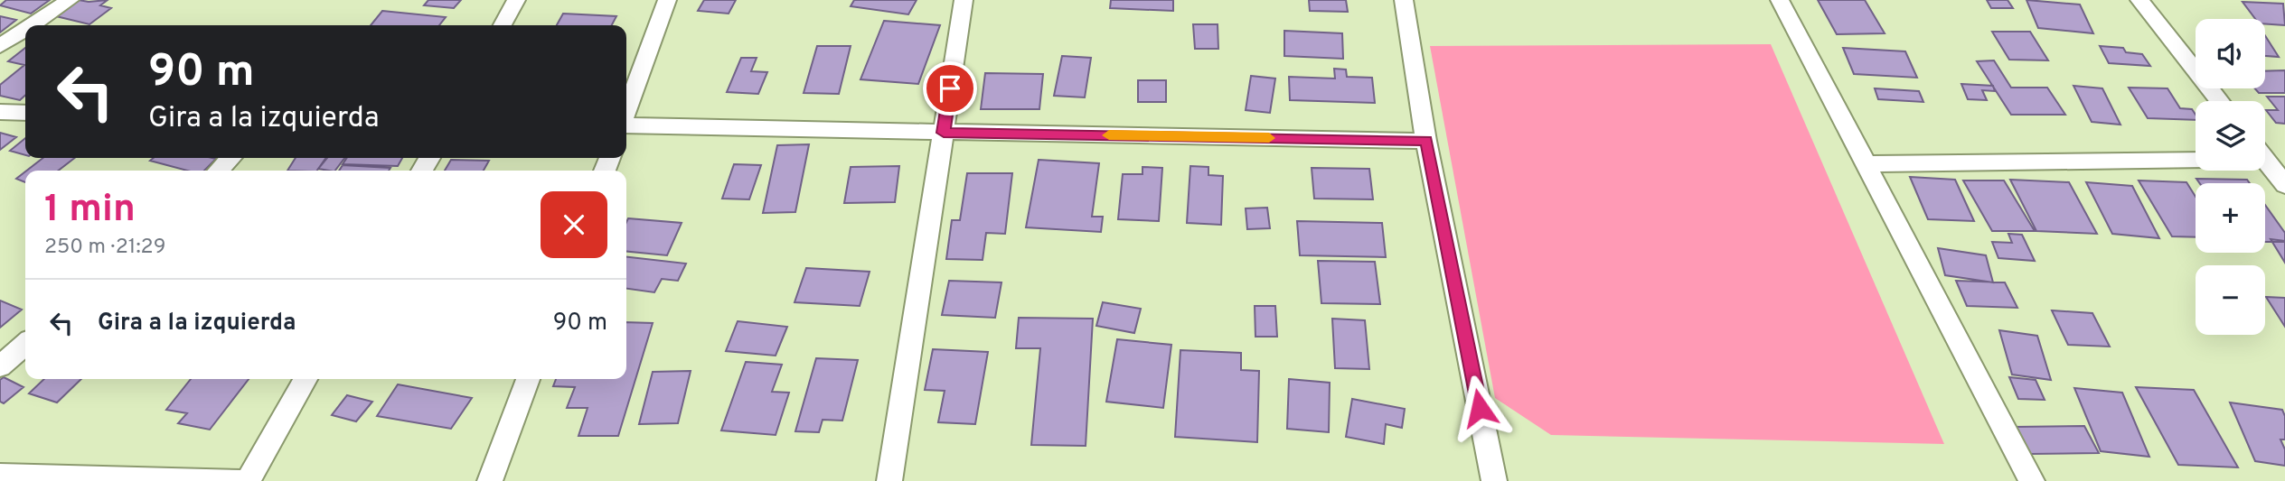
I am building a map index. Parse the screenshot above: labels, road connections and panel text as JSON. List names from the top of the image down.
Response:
{
  "page": {
    "map_buttons": ["+", "−"],
    "turn": ["90 m", "Gira a la izquierda"],
    "heading": ["1 min", "250 m · 21:29"],
    "list": [
      {
        "name": "Gira a la izquierda",
        "value": "90 m"
      }
    ]
  }
}
